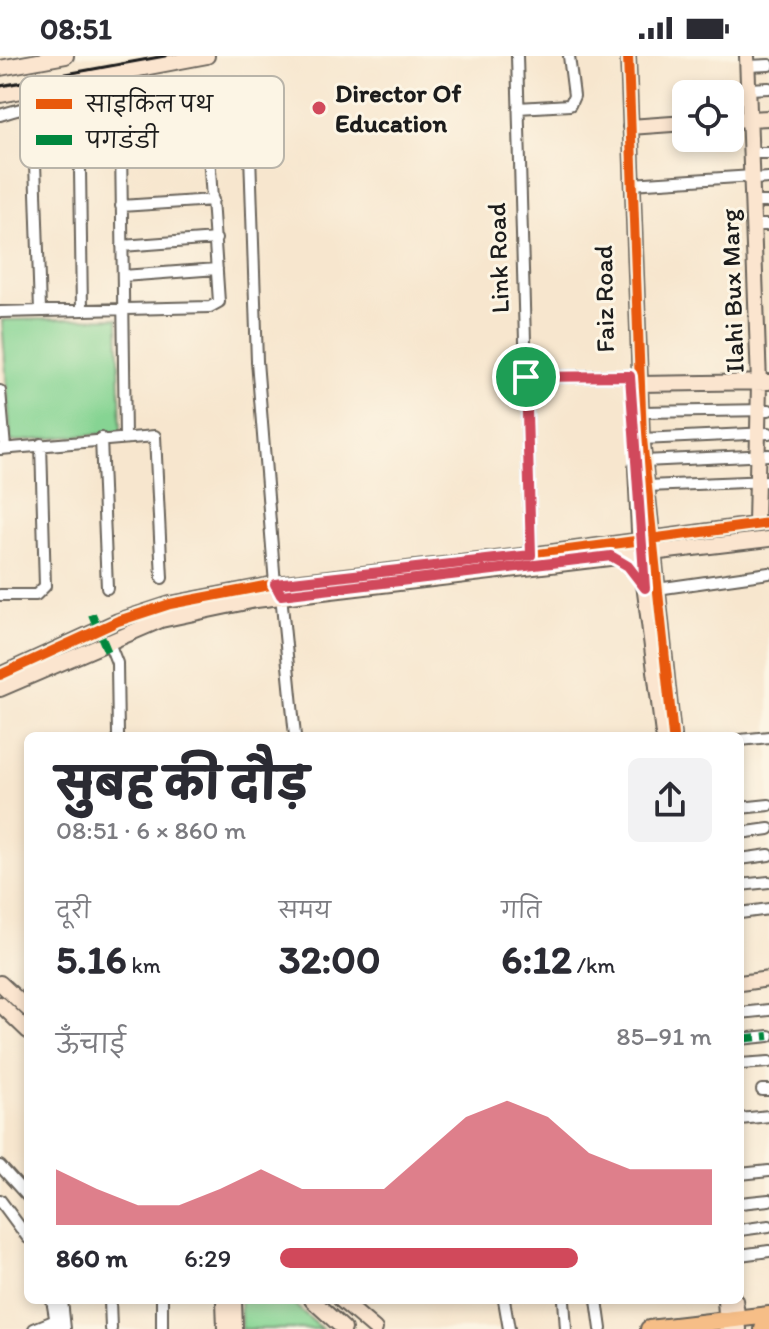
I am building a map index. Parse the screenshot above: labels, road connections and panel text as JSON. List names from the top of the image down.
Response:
{
  "streets": {
    "street": ["Link Road", "Ilahi Bux Marg", "Faiz Road"]
  },
  "places": ["Director Of Education"],
  "legend": ["साइकिल पथ", "पगडंडी"],
  "page": {
    "status": "08:51",
    "heading": ["सुबह की दौड़", "08:51 · 6 × 860 m"],
    "stats": [
      ["दूरी", "5.16 km"],
      ["समय", "32:00"],
      ["गति", "6:12 /km"]
    ],
    "chart": ["ऊँचाई", "85–91 m"],
    "list": [
      {
        "name": "860 m",
        "note": "6:29"
      }
    ]
  }
}
